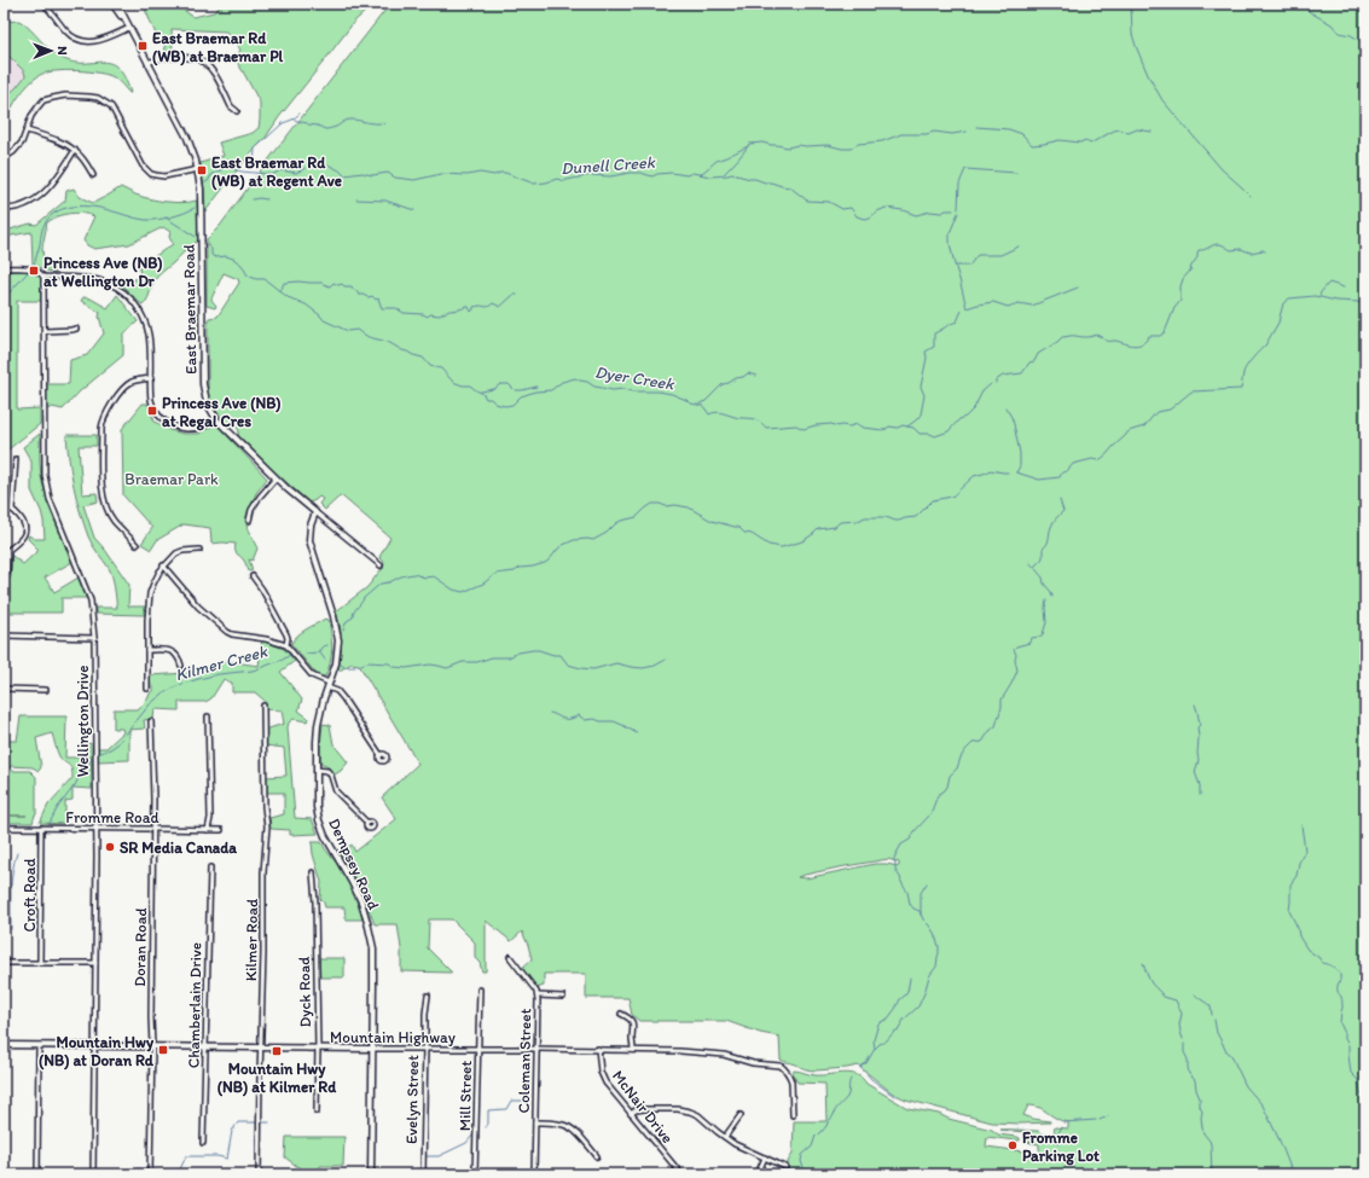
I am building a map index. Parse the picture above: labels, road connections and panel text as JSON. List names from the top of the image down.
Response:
{
  "streets": {
    "street": [
      "East Braemar Road",
      "Wellington Drive",
      "Fromme Road",
      "Dempsey Road",
      "Croft Road",
      "Kilmer Road",
      "Doran Road",
      "Dyck Road",
      "Chamberlain Drive",
      "Mountain Highway",
      "Coleman Street",
      "Mill Street",
      "Evelyn Street",
      "McNair Drive"
    ]
  },
  "crossings": [
    ["East Braemar Road", "Dempsey Road"],
    ["Wellington Drive", "Fromme Road"],
    ["Wellington Drive", "Mountain Highway"],
    ["Fromme Road", "Croft Road"],
    ["Fromme Road", "Doran Road"],
    ["Dempsey Road", "Mountain Highway"],
    ["Kilmer Road", "Mountain Highway"],
    ["Doran Road", "Mountain Highway"],
    ["Dyck Road", "Mountain Highway"],
    ["Chamberlain Drive", "Mountain Highway"],
    ["Mountain Highway", "Coleman Street"],
    ["Mountain Highway", "Mill Street"],
    ["Mountain Highway", "Evelyn Street"],
    ["Mountain Highway", "McNair Drive"]
  ],
  "water": ["Dunell Creek", "Dyer Creek", "Kilmer Creek"],
  "parks": ["Braemar Park"],
  "places": {
    "transit": [
      "East Braemar Rd (WB) at Braemar Pl",
      "East Braemar Rd (WB) at Regent Ave",
      "Princess Ave (NB) at Wellington Dr",
      "Princess Ave (NB) at Regal Cres",
      "Mountain Hwy (NB) at Doran Rd",
      "Mountain Hwy (NB) at Kilmer Rd"
    ],
    "other": ["SR Media Canada", "Fromme Parking Lot"]
  },
  "north": "right"
}
